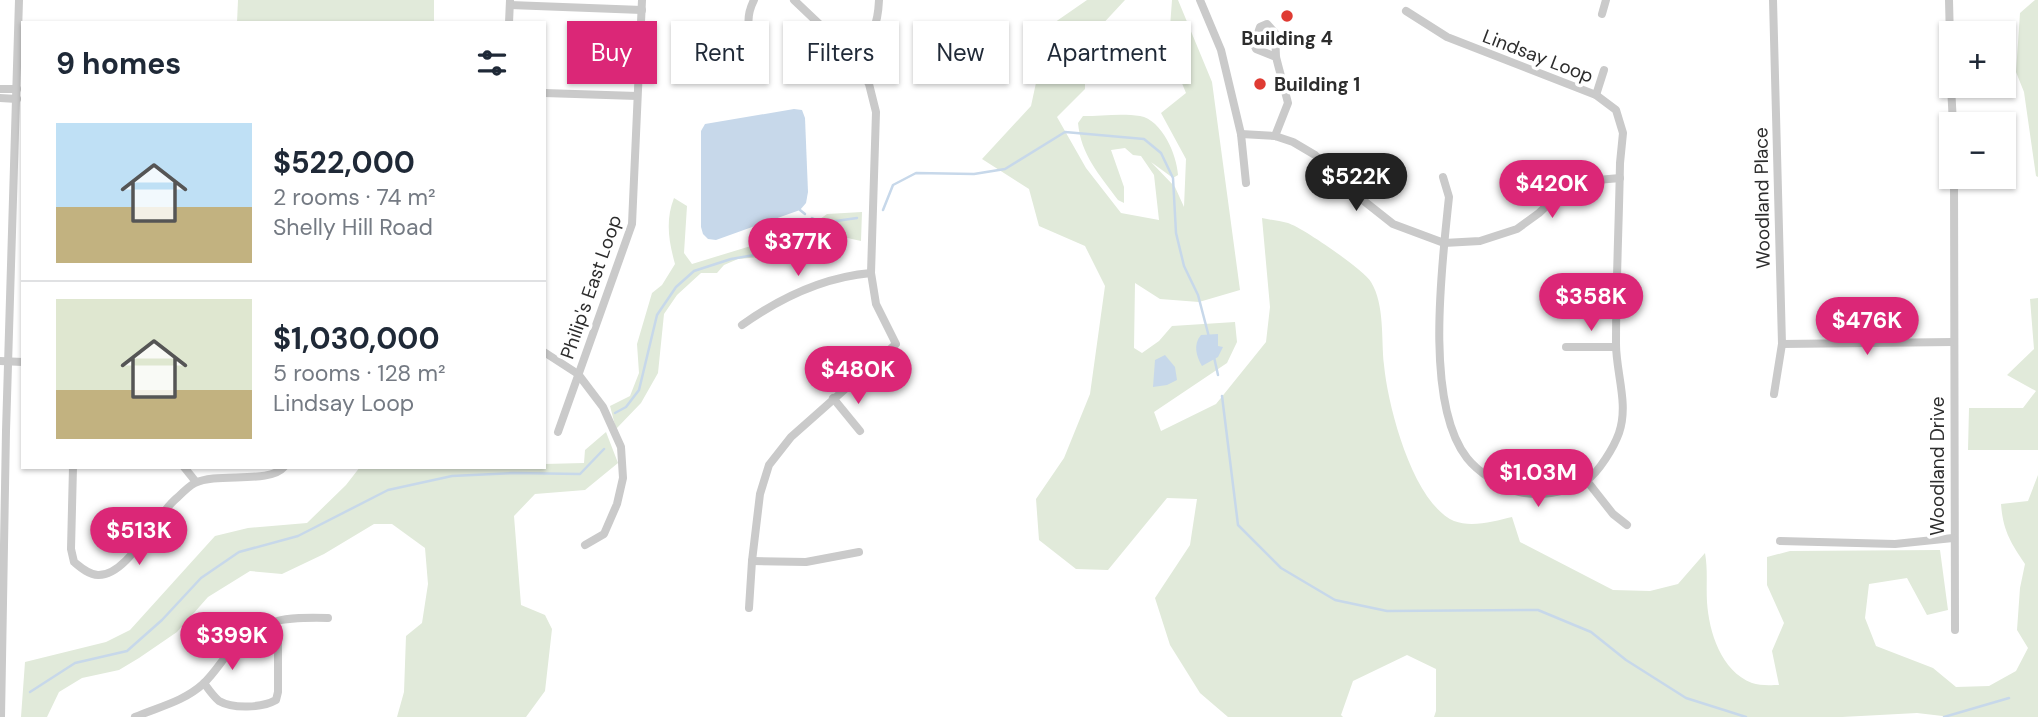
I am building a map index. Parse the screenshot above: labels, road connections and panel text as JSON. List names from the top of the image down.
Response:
{
  "streets": {
    "street": [
      "Lindsay Loop",
      "Woodland Place",
      "Philip's East Loop",
      "Woodland Drive"
    ]
  },
  "places": ["Building 4", "Building 1"],
  "page": {
    "map_buttons": ["+", "−"],
    "chip": [
      "Buy",
      "Rent",
      "Filters",
      "New",
      "Apartment"
    ],
    "heading": "9 homes",
    "list": [
      {
        "name": "$522,000",
        "note": "2 rooms · 74 m² · Shelly Hill Road"
      },
      {
        "name": "$1,030,000",
        "note": "5 rooms · 128 m² · Lindsay Loop"
      }
    ],
    "price": [
      "$522K",
      "$420K",
      "$377K",
      "$358K",
      "$476K",
      "$480K",
      "$1.03M",
      "$513K",
      "$399K"
    ]
  }
}
